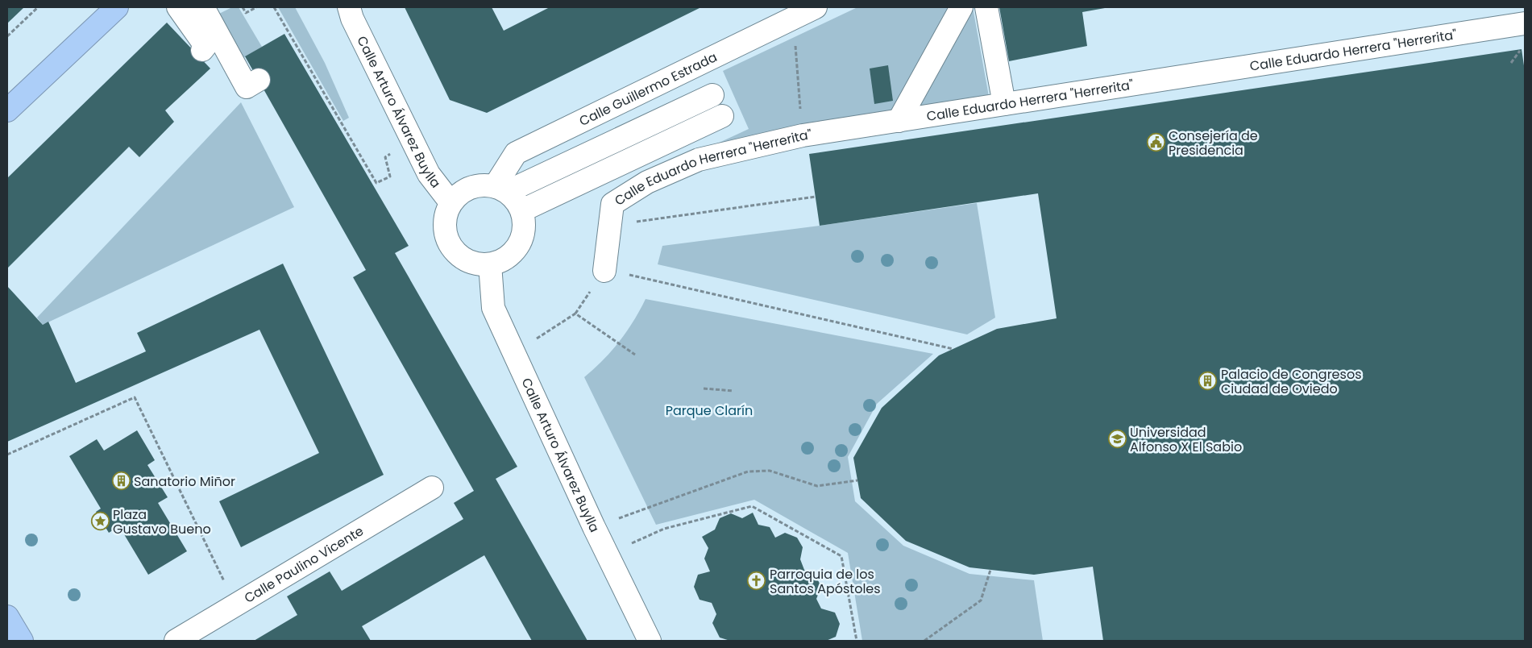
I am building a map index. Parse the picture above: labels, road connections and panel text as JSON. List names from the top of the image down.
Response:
{
  "streets": {
    "street": [
      "Calle Eduardo Herrera \"Herrerita\"",
      "Calle Guillermo Estrada",
      "Calle Arturo Álvarez Buylla",
      "Calle Paulino Vicente"
    ]
  },
  "crossings": [
    ["Calle Guillermo Estrada", "Calle Arturo Álvarez Buylla"]
  ],
  "parks": ["Parque Clarín"],
  "places": {
    "public building": ["Consejería de Presidencia"],
    "building": ["Palacio de Congresos Ciudad de Oviedo", "Sanatorio Miñor"],
    "school or university": ["Universidad Alfonso X El Sabio"],
    "place": ["Plaza Gustavo Bueno"],
    "church": ["Parroquia de los Santos Apóstoles"]
  }
}
